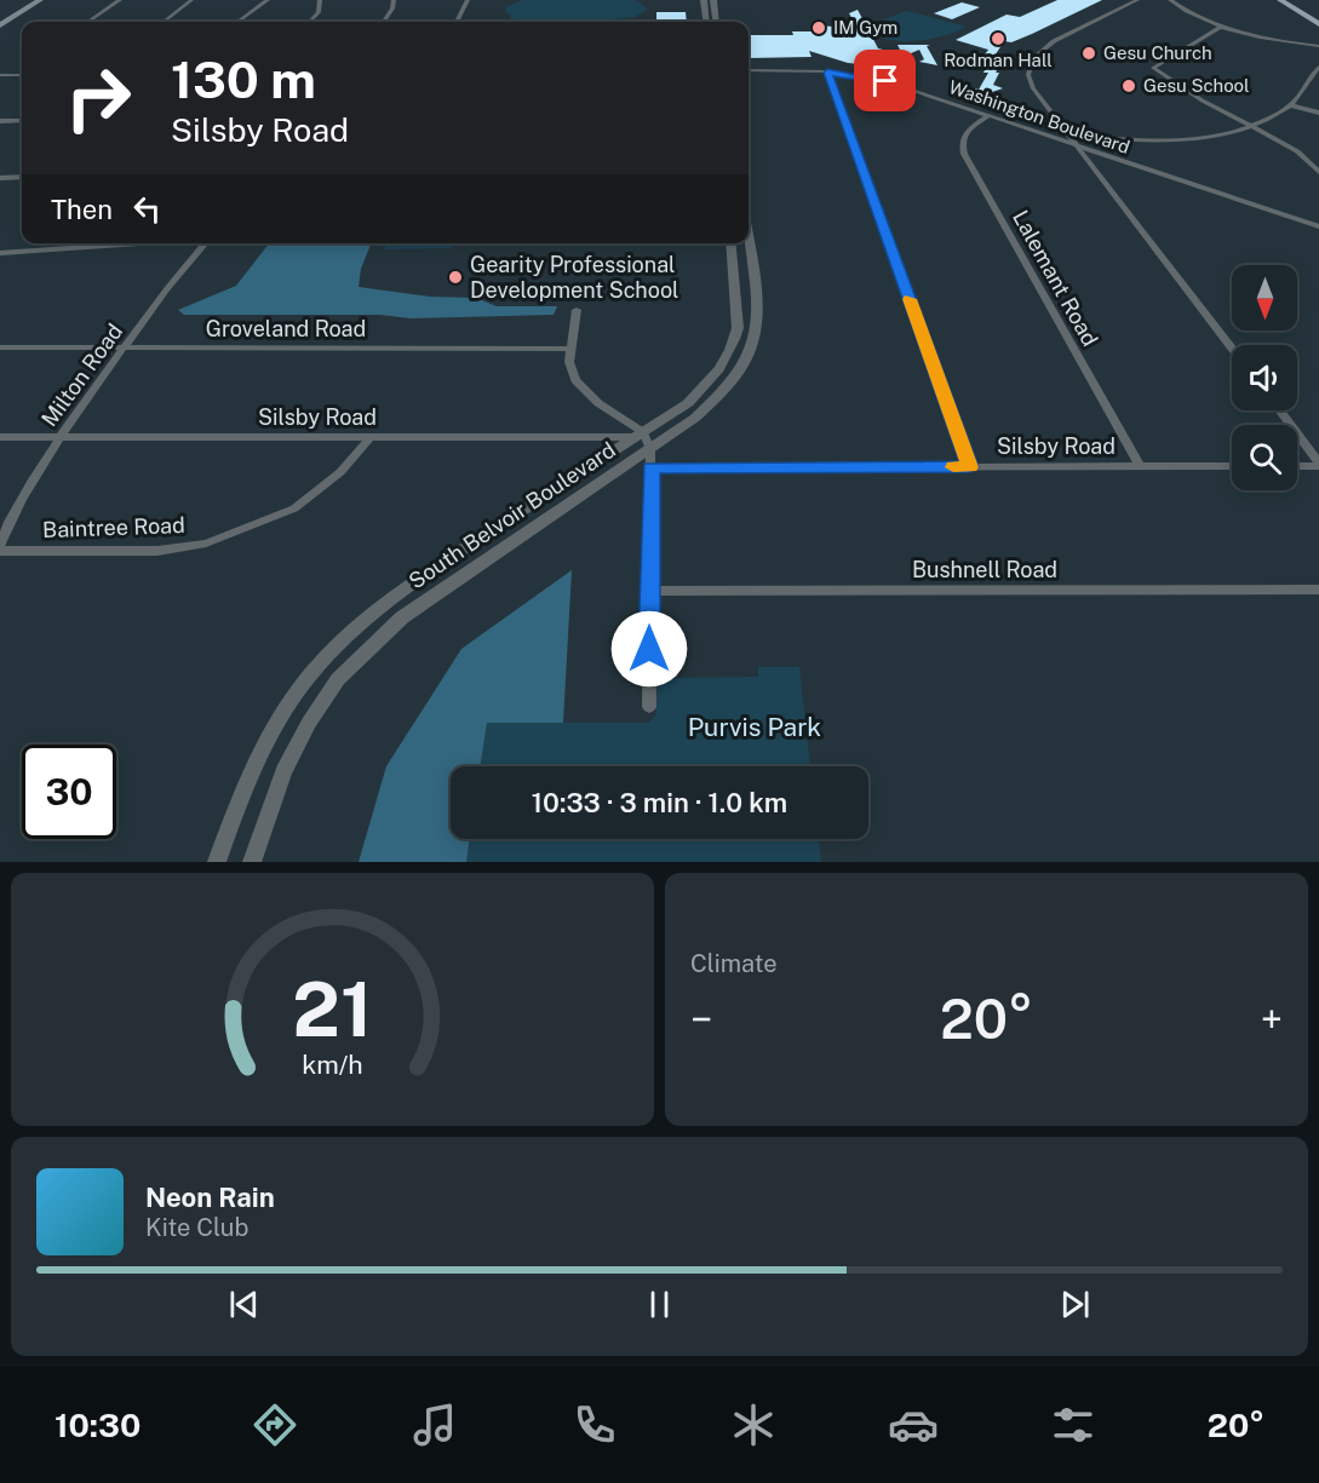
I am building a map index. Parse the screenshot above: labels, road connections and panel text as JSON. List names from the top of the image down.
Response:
{
  "streets": {
    "street": [
      "Washington Boulevard",
      "Lalemant Road",
      "Groveland Road",
      "Milton Road",
      "Silsby Road",
      "South Belvoir Boulevard",
      "Baintree Road",
      "Bushnell Road"
    ]
  },
  "crossings": [
    ["Washington Boulevard", "Lalemant Road"],
    ["Lalemant Road", "Silsby Road"],
    ["Groveland Road", "Milton Road"],
    ["Milton Road", "Silsby Road"],
    ["Silsby Road", "South Belvoir Boulevard"],
    ["Silsby Road", "Baintree Road"]
  ],
  "parks": ["Purvis Park"],
  "places": [
    "IM Gym",
    "Rodman Hall",
    "Gesu Church",
    "Gesu School",
    "Gearity Professional Development School"
  ],
  "north": "bottom",
  "page": {
    "turn": ["130 m", "Silsby Road"],
    "then": "Then",
    "limit": "30",
    "trip": "10:33 · 3 min · 1.0 km",
    "tile": "Climate",
    "heat": ["−", "20°", "+"],
    "song": ["Neon Rain", "Kite Club"],
    "tabs": ["10:30", "20°"],
    "gauge": ["21", "km/h"]
  }
}
